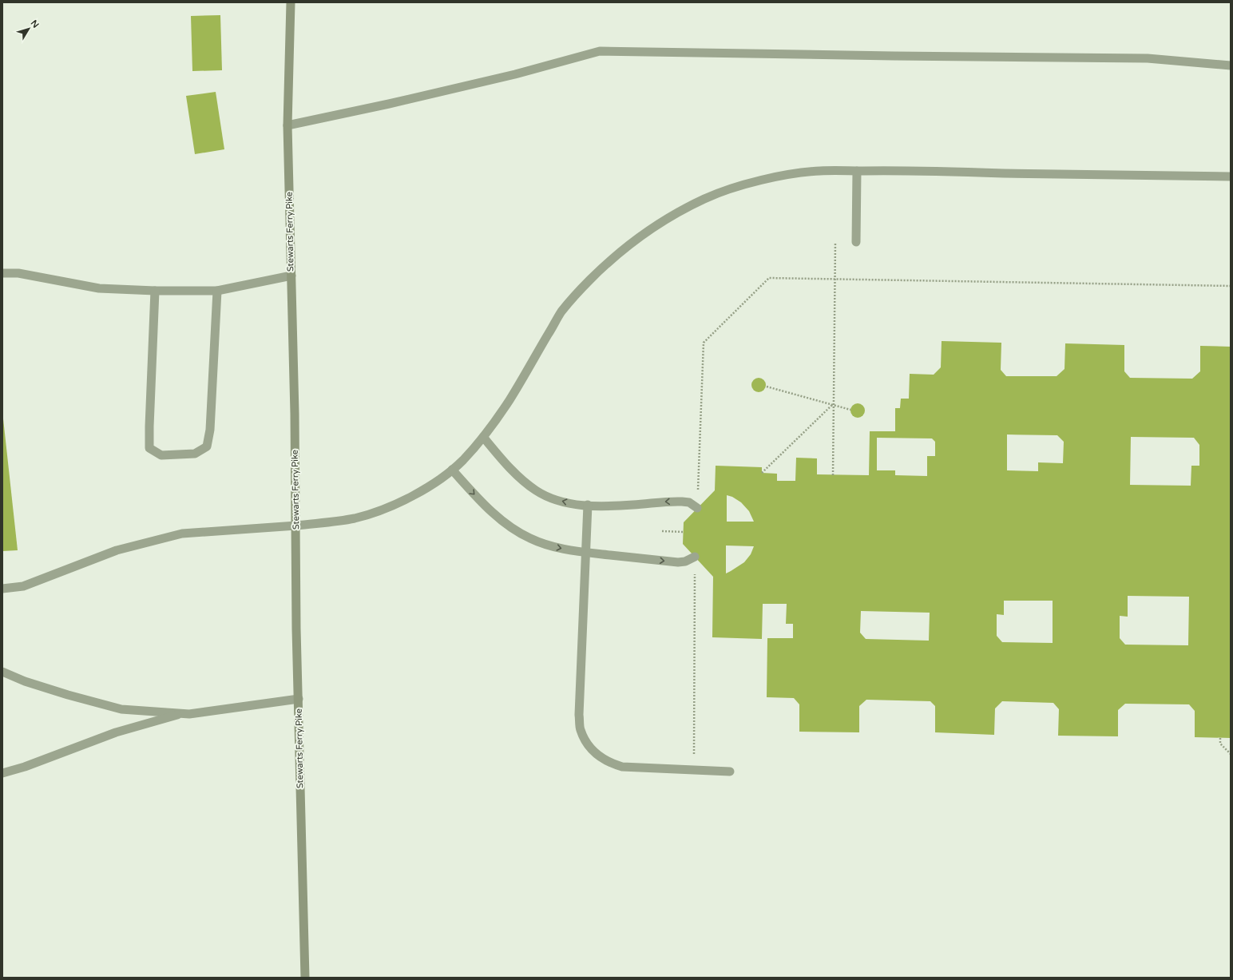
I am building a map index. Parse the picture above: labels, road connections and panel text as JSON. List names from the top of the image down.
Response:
{
  "streets": {
    "main road": ["Stewarts Ferry Pike"]
  },
  "north": "top right"
}
